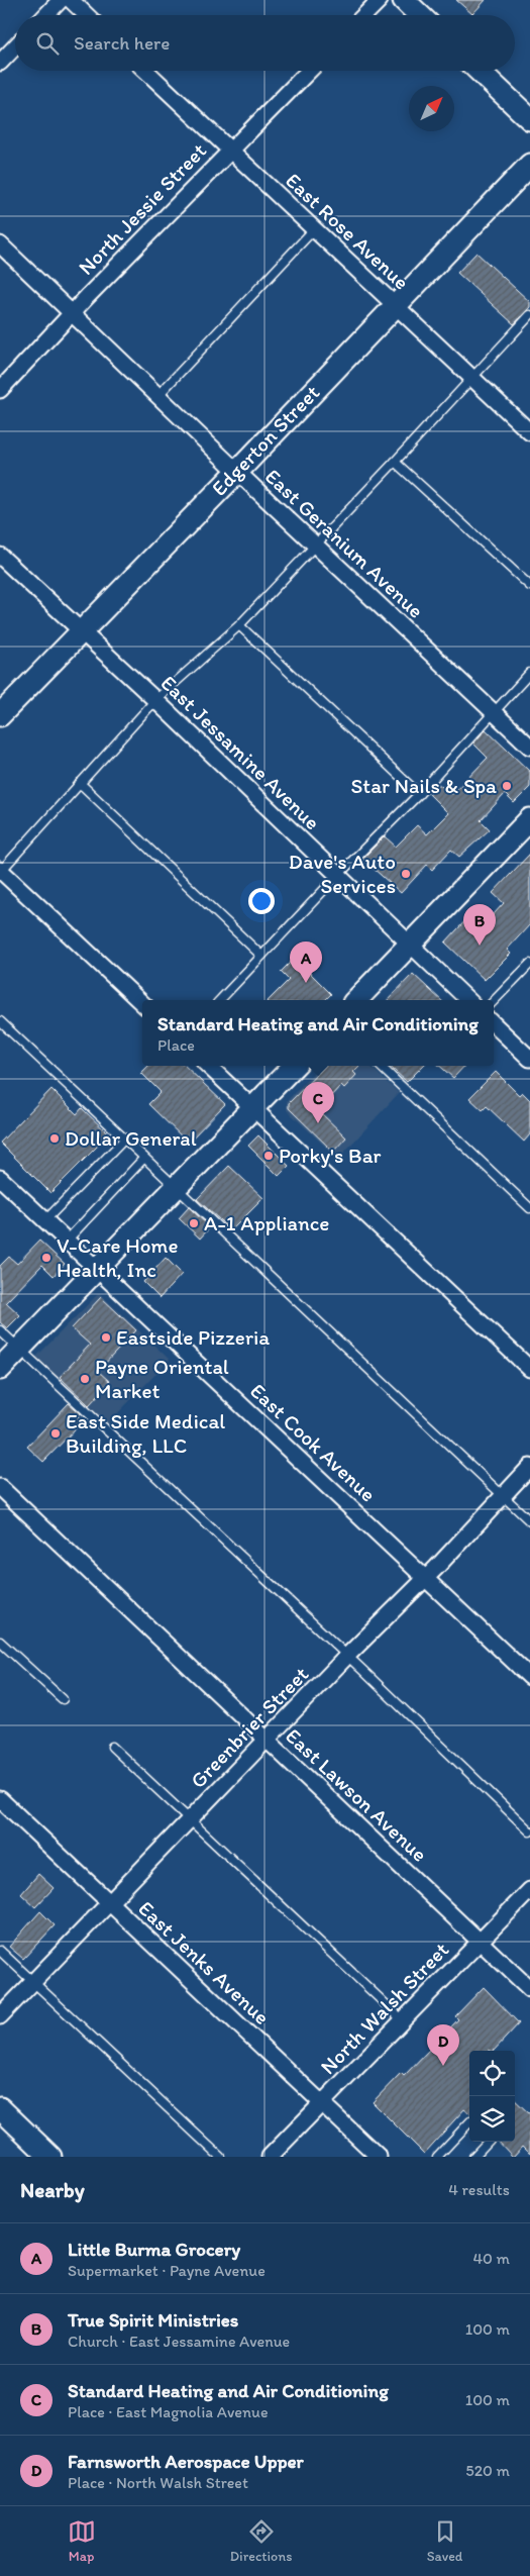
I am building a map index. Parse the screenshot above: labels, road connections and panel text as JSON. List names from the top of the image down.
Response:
{
  "streets": {
    "street": [
      "North Jessie Street",
      "East Rose Avenue",
      "Edgerton Street",
      "East Geranium Avenue",
      "East Jessamine Avenue",
      "East Cook Avenue",
      "Greenbrier Street",
      "East Lawson Avenue",
      "East Jenks Avenue",
      "North Walsh Street"
    ]
  },
  "crossings": [
    ["North Jessie Street", "East Rose Avenue"],
    ["North Jessie Street", "East Geranium Avenue"],
    ["East Rose Avenue", "Edgerton Street"],
    ["Edgerton Street", "East Geranium Avenue"],
    ["Edgerton Street", "East Jessamine Avenue"],
    ["East Cook Avenue", "Greenbrier Street"],
    ["Greenbrier Street", "East Lawson Avenue"],
    ["Greenbrier Street", "East Jenks Avenue"],
    ["East Lawson Avenue", "North Walsh Street"],
    ["East Jenks Avenue", "North Walsh Street"]
  ],
  "places": [
    "Star Nails & Spa",
    "Dave's Auto Services",
    "Dollar General",
    "Porky's Bar",
    "A-1 Appliance",
    "V-Care Home Health, Inc",
    "Eastside Pizzeria",
    "Payne Oriental Market",
    "East Side Medical Building, LLC"
  ],
  "north": "top right",
  "page": {
    "search": "Search here",
    "pins": [
      "B",
      "A",
      "C",
      "D"
    ],
    "popup": ["Standard Heating and Air Conditioning", "Place"],
    "heading": ["Nearby", "4 results"],
    "list": [
      {
        "mark": "A",
        "name": "Little Burma Grocery",
        "note": "Supermarket · Payne Avenue",
        "value": "40 m"
      },
      {
        "mark": "B",
        "name": "True Spirit Ministries",
        "note": "Church · East Jessamine Avenue",
        "value": "100 m"
      },
      {
        "mark": "C",
        "name": "Standard Heating and Air Conditioning",
        "note": "Place · East Magnolia Avenue",
        "value": "100 m"
      },
      {
        "mark": "D",
        "name": "Farnsworth Aerospace Upper",
        "note": "Place · North Walsh Street",
        "value": "520 m"
      }
    ],
    "nav": ["Map", "Directions", "Saved"]
  }
}
